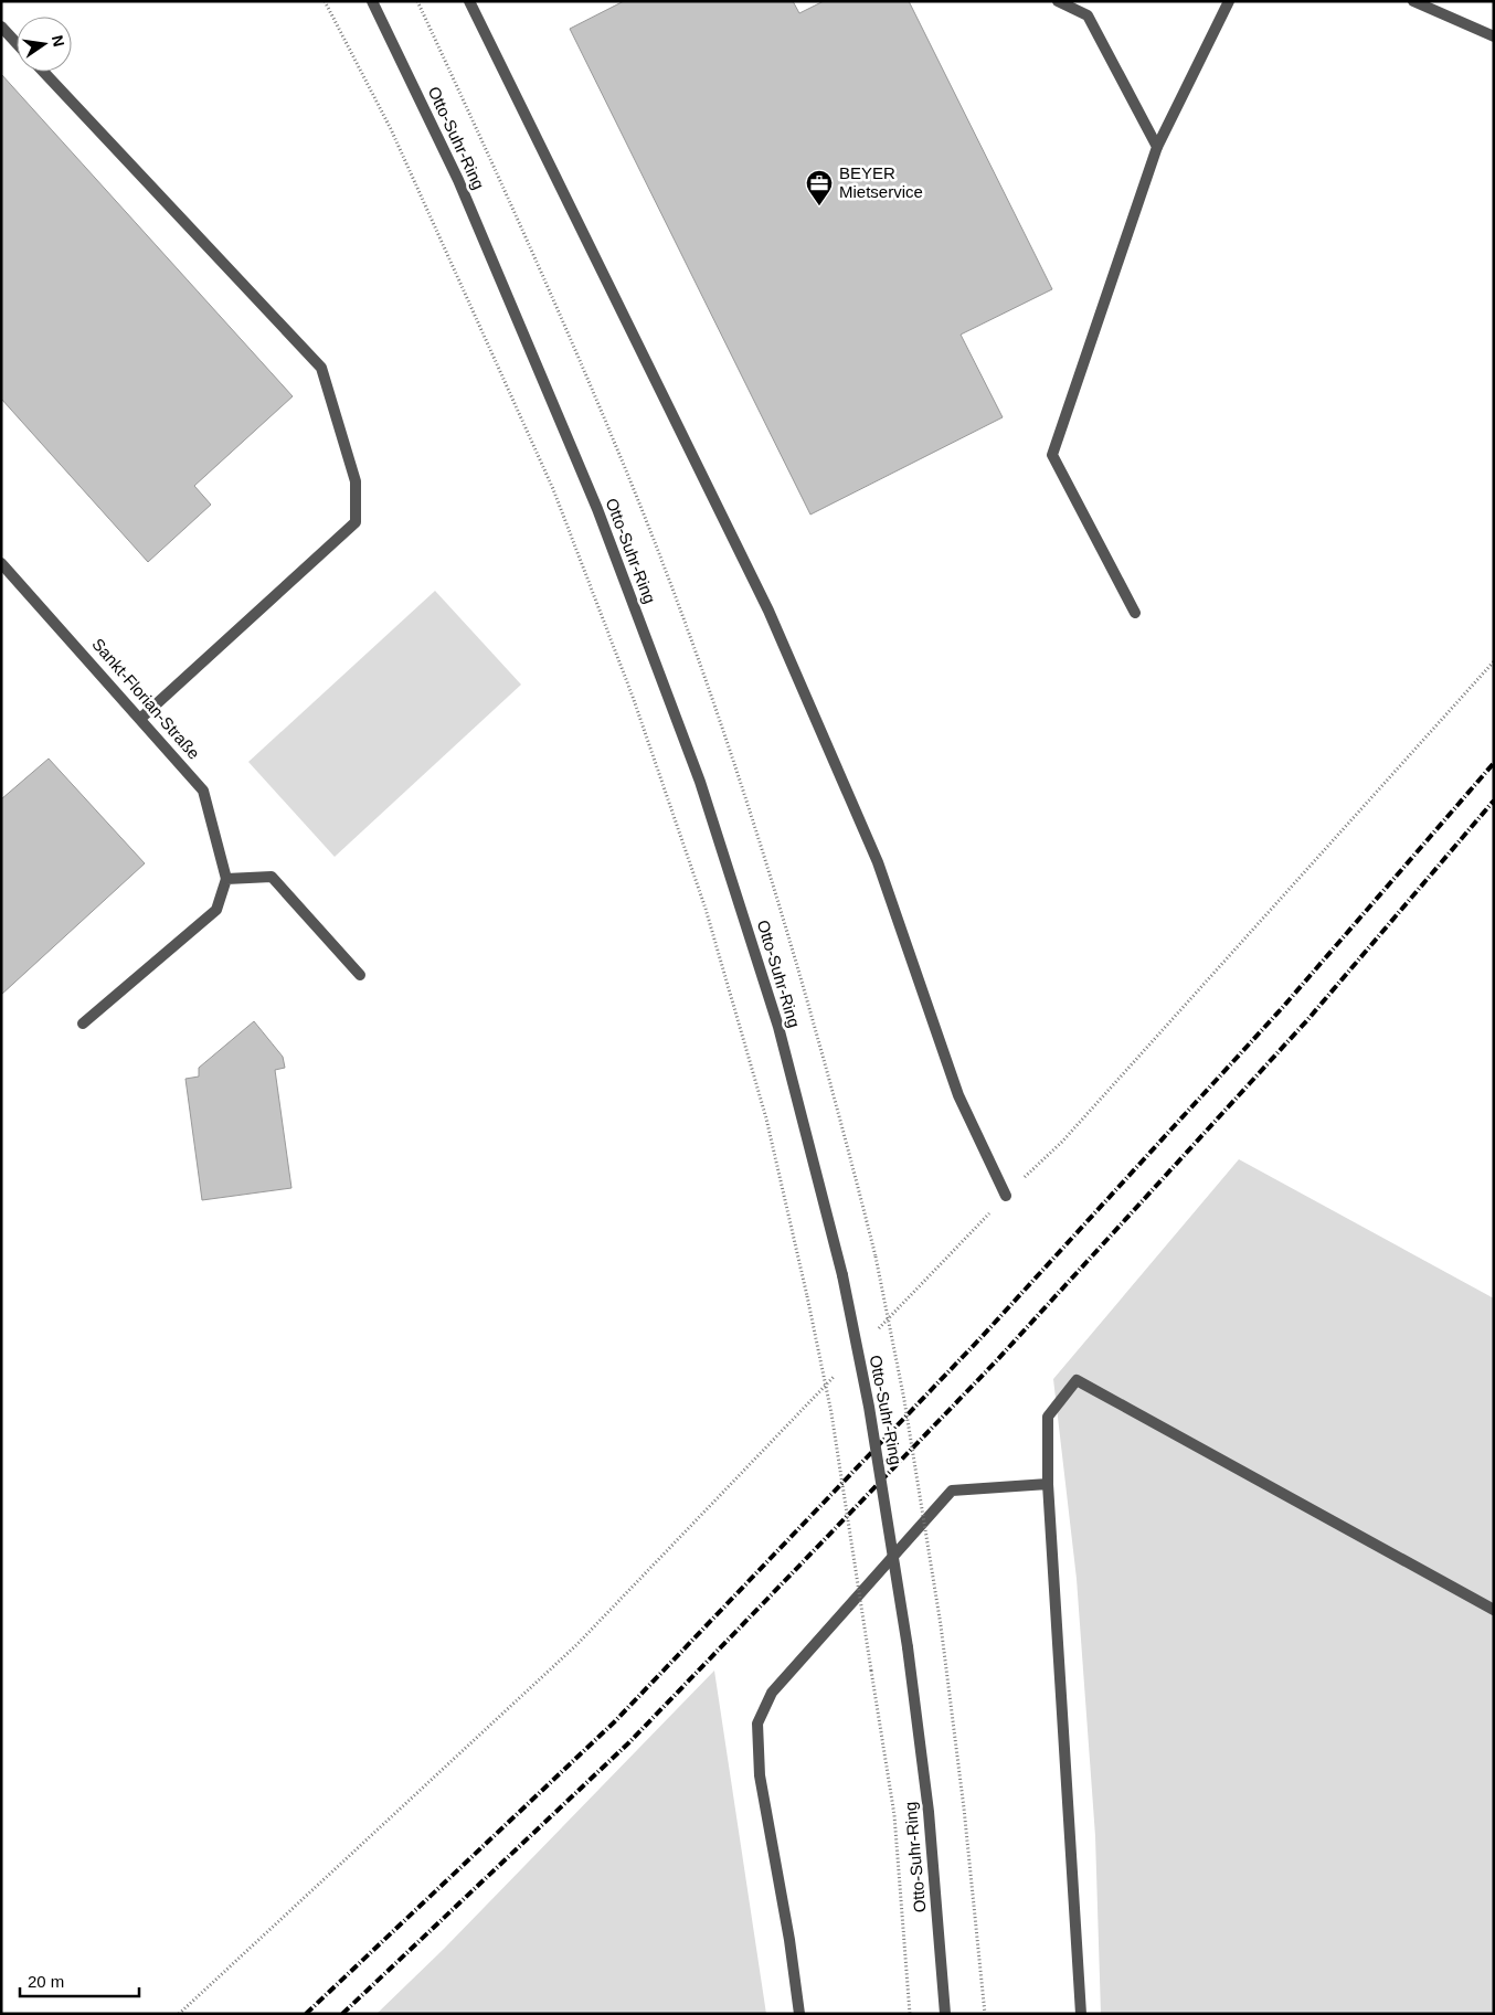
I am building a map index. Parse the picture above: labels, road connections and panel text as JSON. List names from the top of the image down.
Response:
{
  "streets": {
    "street": ["Otto-Suhr-Ring", "Sankt-Florian-Straße"]
  },
  "places": {
    "office": ["BEYER Mietservice"]
  },
  "scale_bar": "20 m",
  "north": "right"
}
